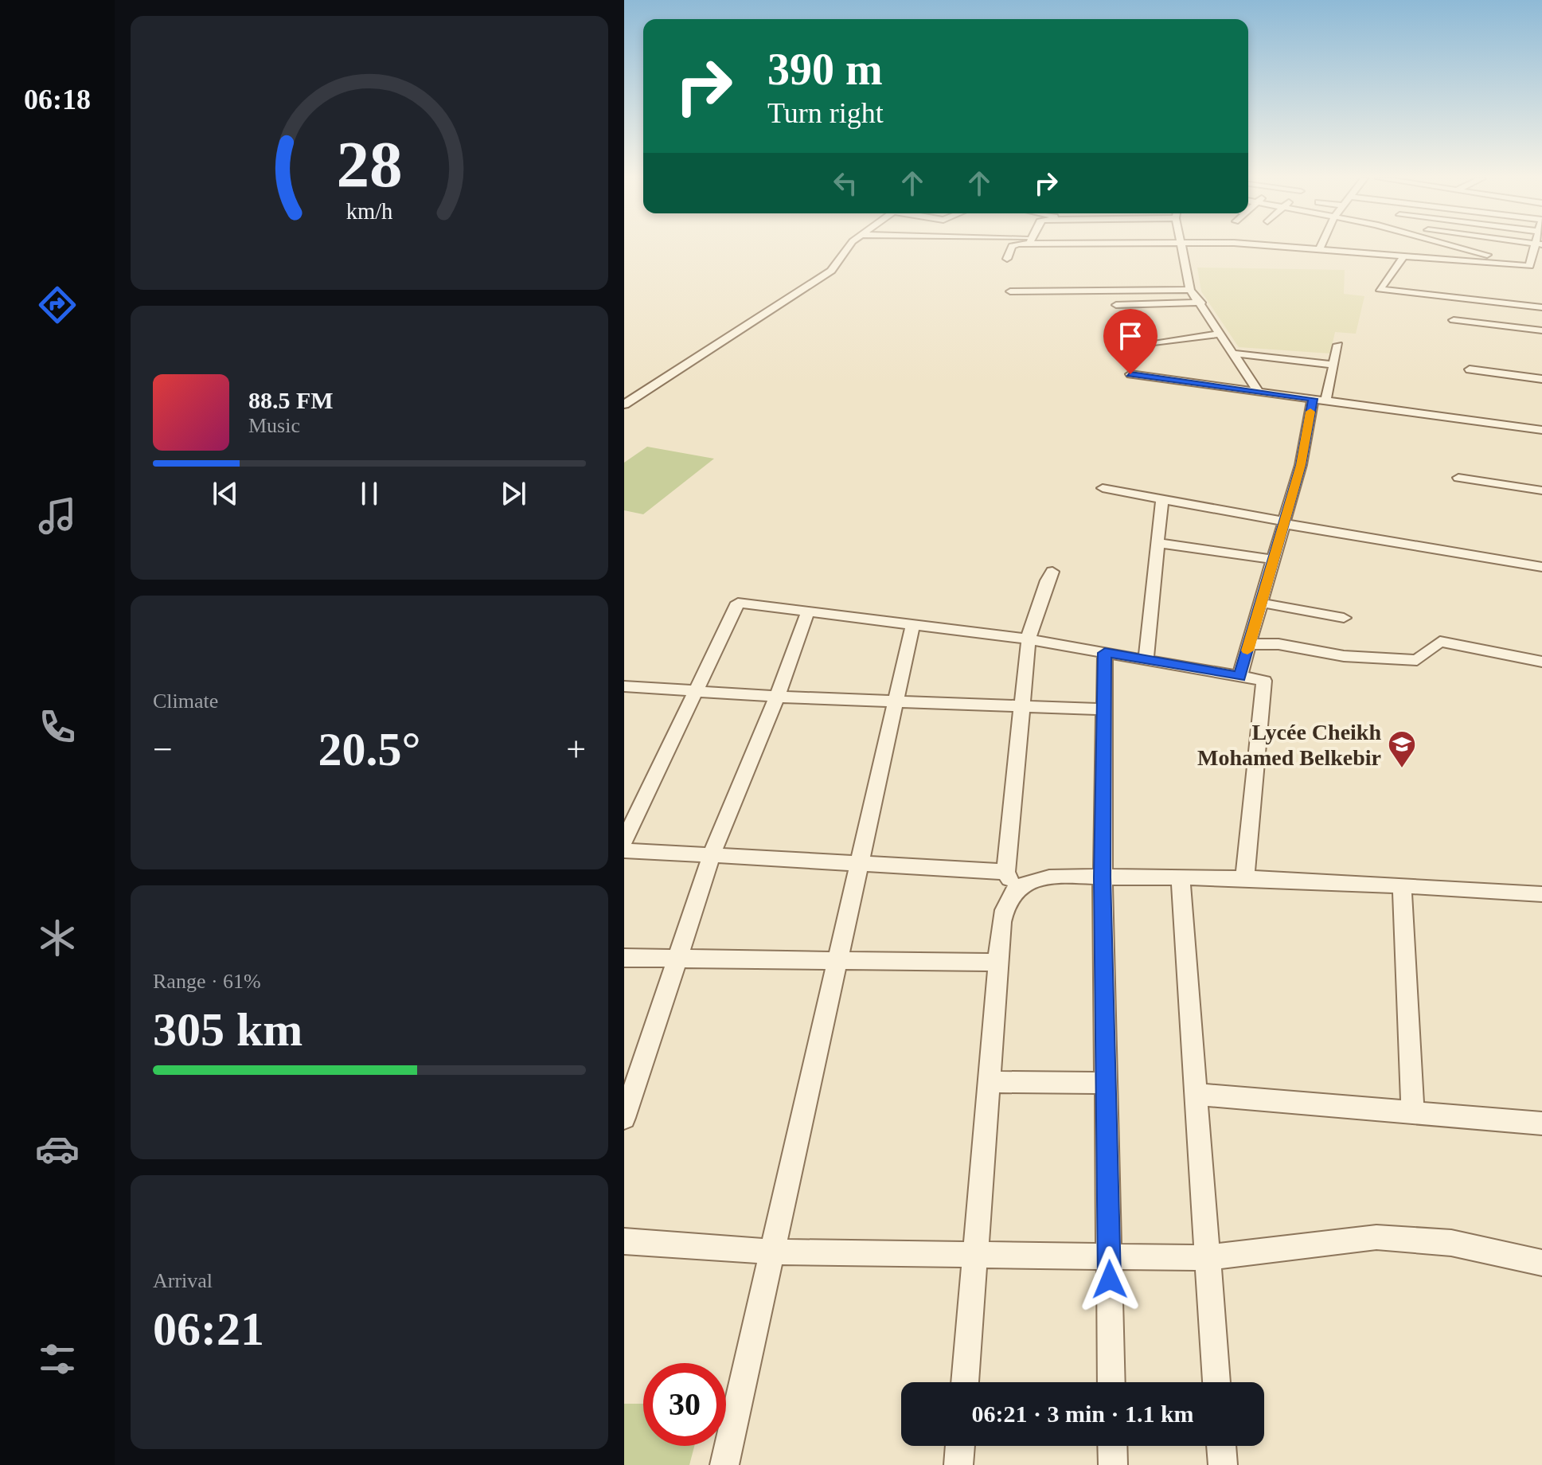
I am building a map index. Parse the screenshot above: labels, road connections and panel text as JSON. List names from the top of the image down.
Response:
{
  "places": {
    "school or university": ["Lycée Cheikh Mohamed Belkebir"]
  },
  "page": {
    "tabs": "06:18",
    "turn": ["390 m", "Turn right"],
    "song": ["88.5 FM", "Music"],
    "tile": [
      "Climate",
      ["Range · 61%", "305 km"],
      ["Arrival", "06:21"]
    ],
    "heat": ["−", "20.5°", "+"],
    "limit": "30",
    "trip": "06:21 · 3 min · 1.1 km",
    "gauge": ["28", "km/h"]
  }
}
